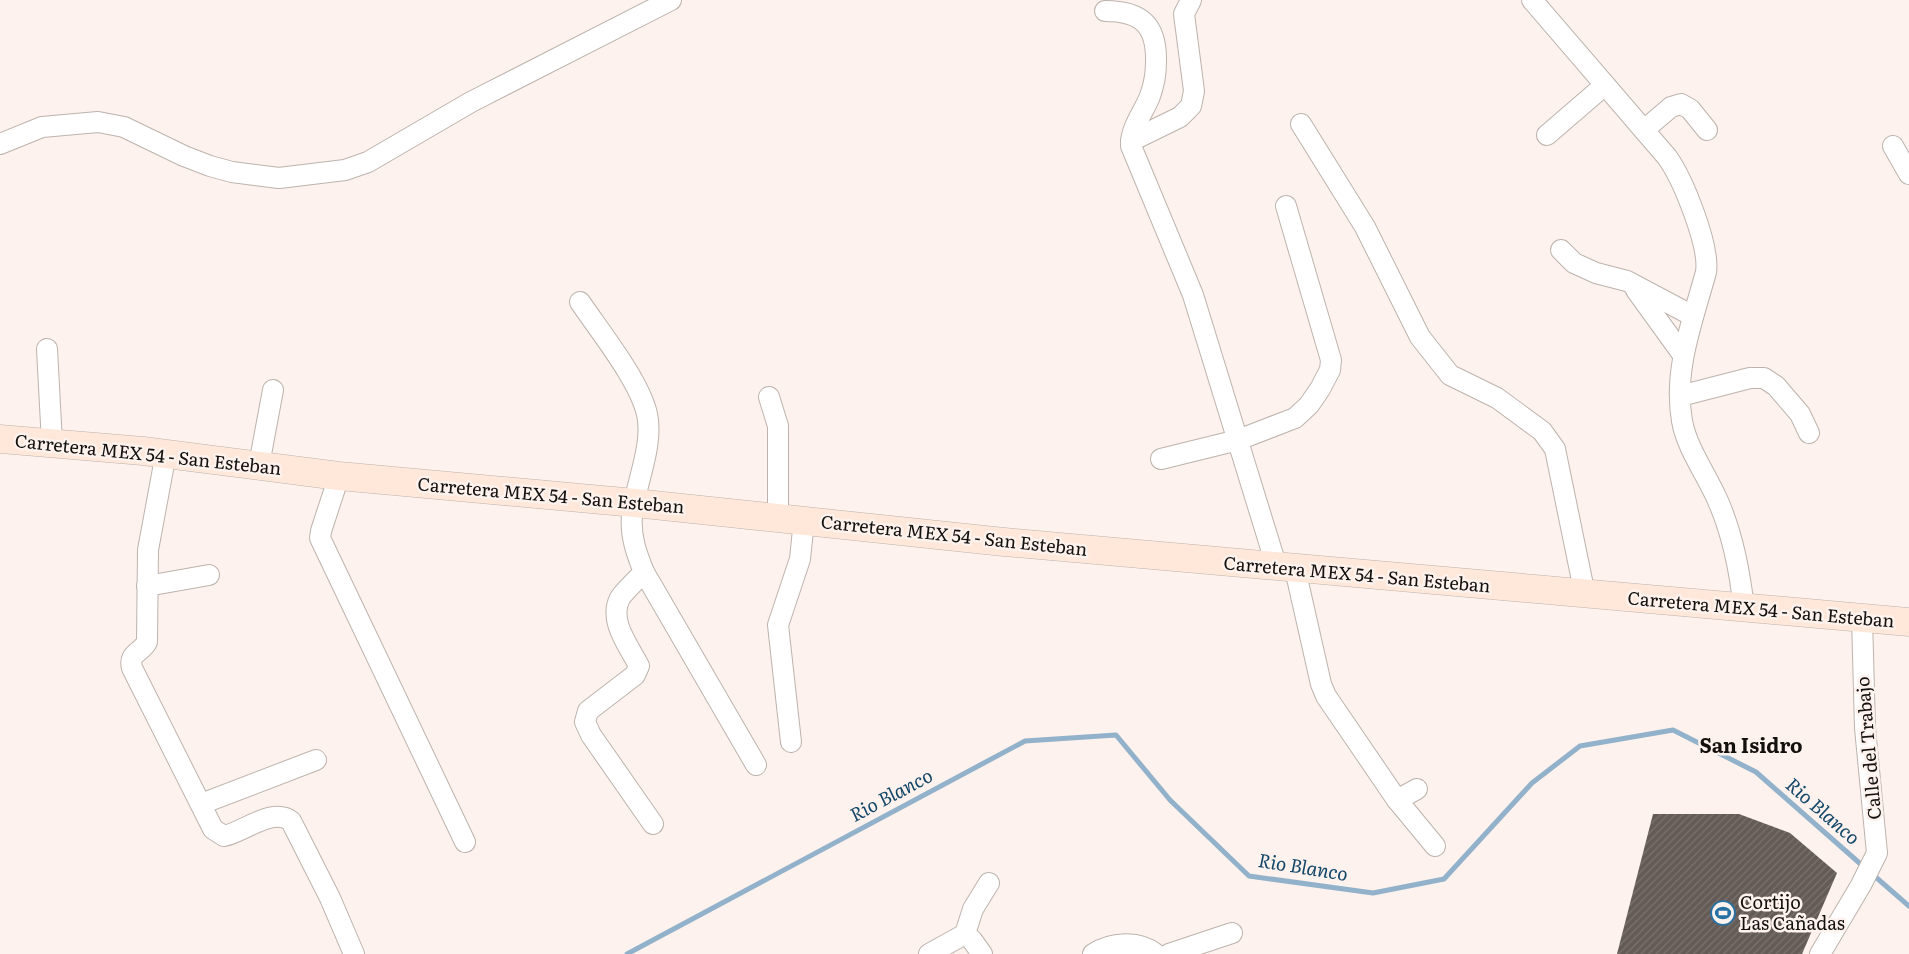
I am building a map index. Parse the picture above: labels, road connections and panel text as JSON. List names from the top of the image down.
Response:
{
  "streets": {
    "street": ["Carretera MEX 54 - San Esteban", "Calle del Trabajo"]
  },
  "crossings": [
    ["Carretera MEX 54 - San Esteban", "Calle del Trabajo"]
  ],
  "districts": ["San Isidro"],
  "water": ["Rio Blanco"],
  "places": {
    "sports": ["Cortijo Las Cañadas"]
  }
}
